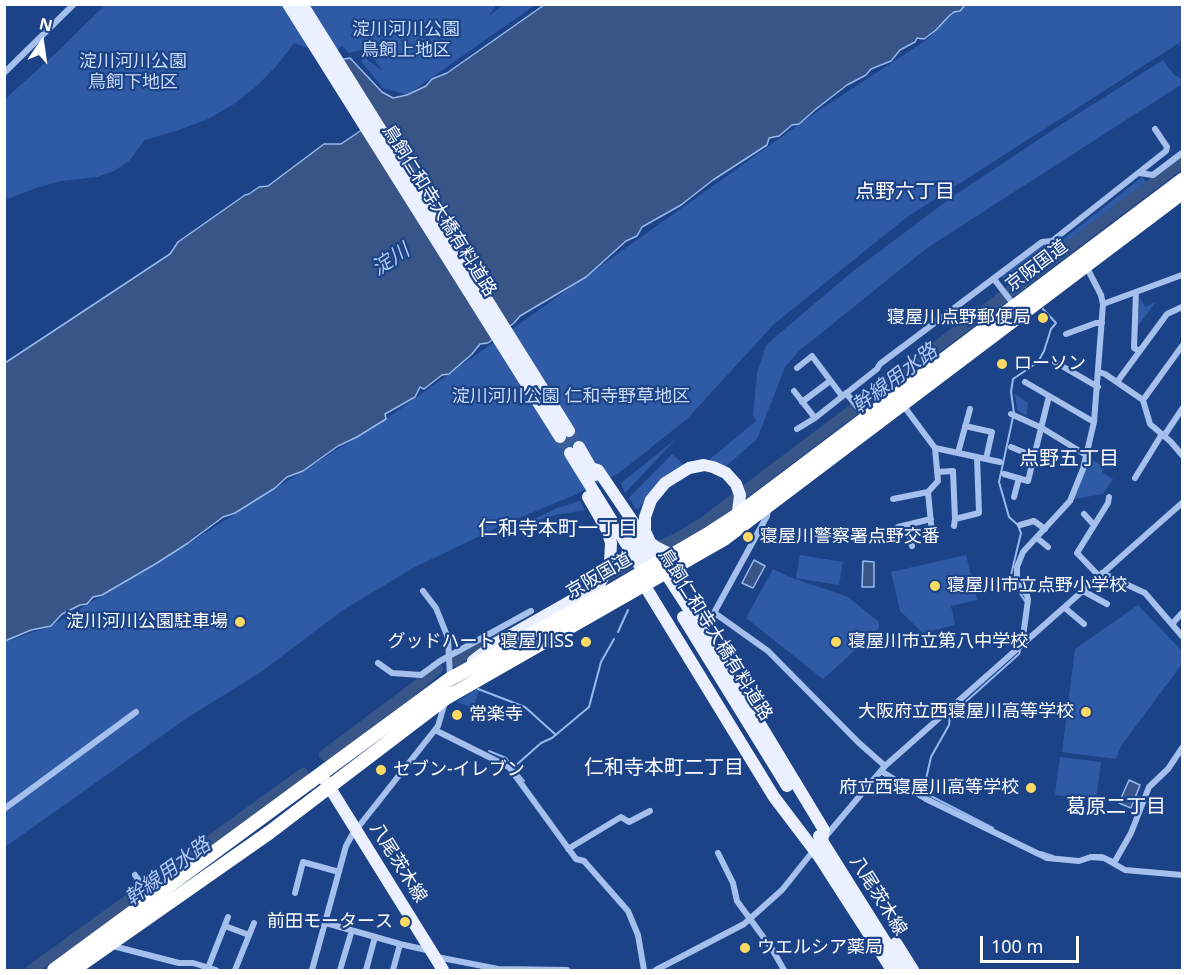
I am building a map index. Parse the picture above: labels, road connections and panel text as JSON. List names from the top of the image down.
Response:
{
  "streets": {
    "highway": ["京阪国道"],
    "main road": ["鳥飼仁和寺大橋有料道路", "八尾茨木線"]
  },
  "crossings": [
    ["鳥飼仁和寺大橋有料道路", "八尾茨木線"],
    ["京阪国道", "八尾茨木線"]
  ],
  "districts": [
    "点野六丁目",
    "点野五丁目",
    "仁和寺本町一丁目",
    "仁和寺本町二丁目",
    "葛原二丁目"
  ],
  "water": ["淀川", "幹線用水路"],
  "parks": ["淀川河川公園 鳥飼上地区", "淀川河川公園 鳥飼下地区", "淀川河川公園 仁和寺野草地区"],
  "places": [
    "寝屋川点野郵便局",
    "ローソン",
    "寝屋川警察署点野交番",
    "寝屋川市立点野小学校",
    "淀川河川公園駐車場",
    "グッドハート 寝屋川SS",
    "寝屋川市立第八中学校",
    "大阪府立西寝屋川高等学校",
    "常楽寺",
    "セブン-イレブン",
    "府立西寝屋川高等学校",
    "前田モータース",
    "ウエルシア薬局"
  ],
  "scale_bar": "100 m",
  "north": "top"
}
